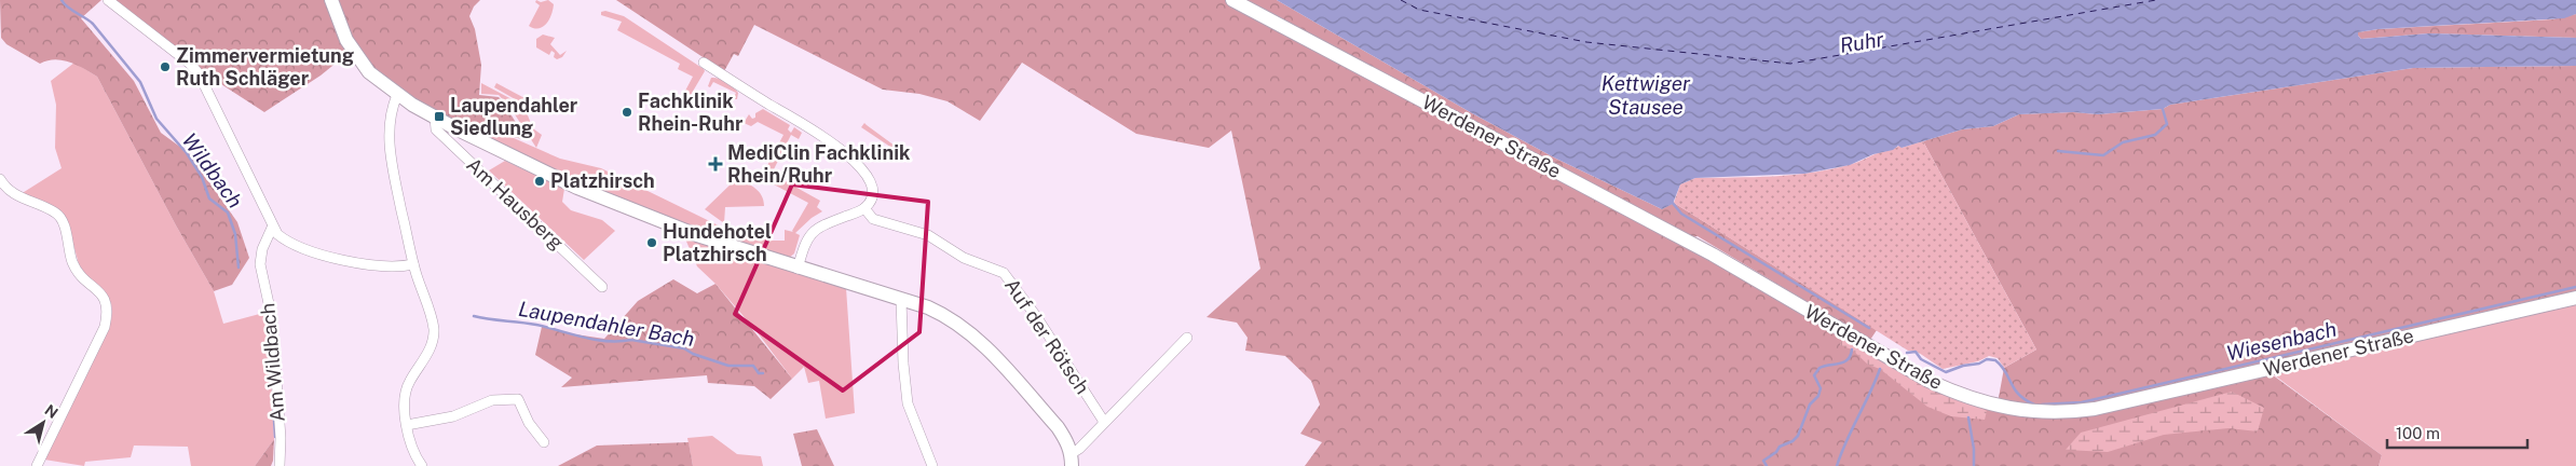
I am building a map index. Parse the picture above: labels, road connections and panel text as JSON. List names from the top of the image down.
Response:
{
  "streets": {
    "main road": ["Werdener Straße"],
    "street": ["Am Hausberg", "Auf der Rötsch", "Am Wildbach"]
  },
  "water": [
    "Ruhr",
    "Kettwiger Stausee",
    "Wildbach",
    "Laupendahler Bach",
    "Wiesenbach"
  ],
  "places": {
    "other": [
      "Zimmervermietung Ruth Schläger",
      "Fachklinik Rhein-Ruhr",
      "Platzhirsch",
      "Hundehotel Platzhirsch"
    ],
    "transit": ["Laupendahler Siedlung"],
    "health": ["MediClin Fachklinik Rhein/Ruhr"]
  },
  "scale_bar": "100 m",
  "north": "top right"
}
